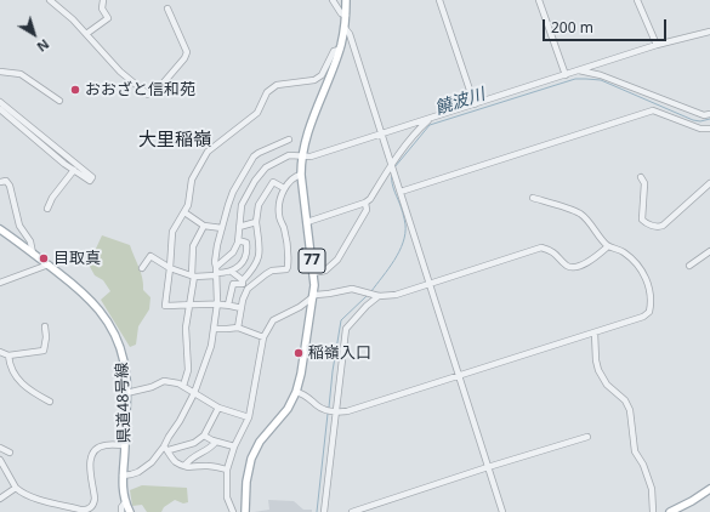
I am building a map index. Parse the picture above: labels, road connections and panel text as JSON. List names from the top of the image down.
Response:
{
  "streets": {
    "main road": ["77", "県道48号線"]
  },
  "districts": ["大里稲嶺"],
  "water": ["饒波川"],
  "places": ["おおざと信和苑", "目取真", "稲嶺入口"],
  "scale_bar": "200 m",
  "north": "bottom right"
}
